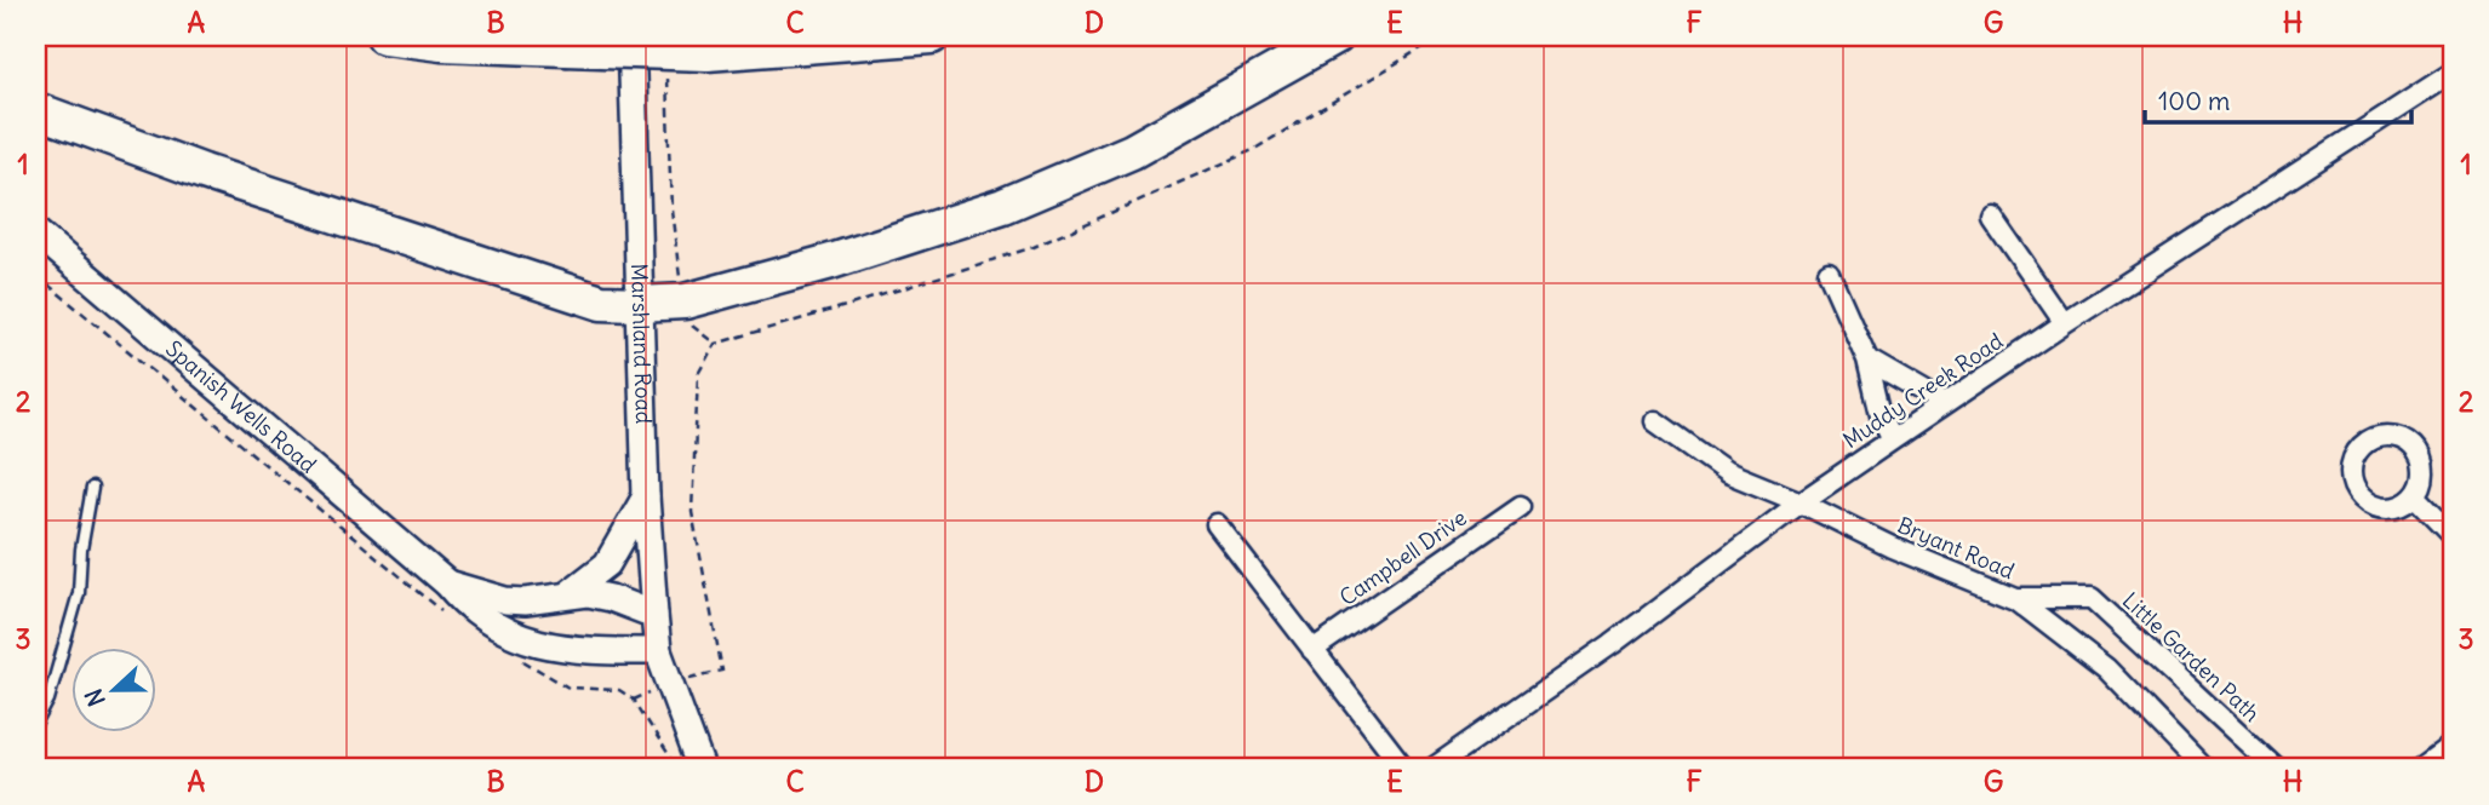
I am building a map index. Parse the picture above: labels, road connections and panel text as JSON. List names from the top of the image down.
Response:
{
  "streets": {
    "street": [
      "Marshland Road",
      "Muddy Creek Road",
      "Spanish Wells Road",
      "Bryant Road",
      "Campbell Drive",
      "Little Garden Path"
    ]
  },
  "crossings": [
    ["Marshland Road", "Spanish Wells Road"],
    ["Muddy Creek Road", "Bryant Road"],
    ["Bryant Road", "Little Garden Path"]
  ],
  "scale_bar": "100 m",
  "north": "left",
  "grid": {
    "columns": [
      "A",
      "B",
      "C",
      "D",
      "E",
      "F",
      "G",
      "H"
    ],
    "rows": ["1", "2", "3"]
  }
}
